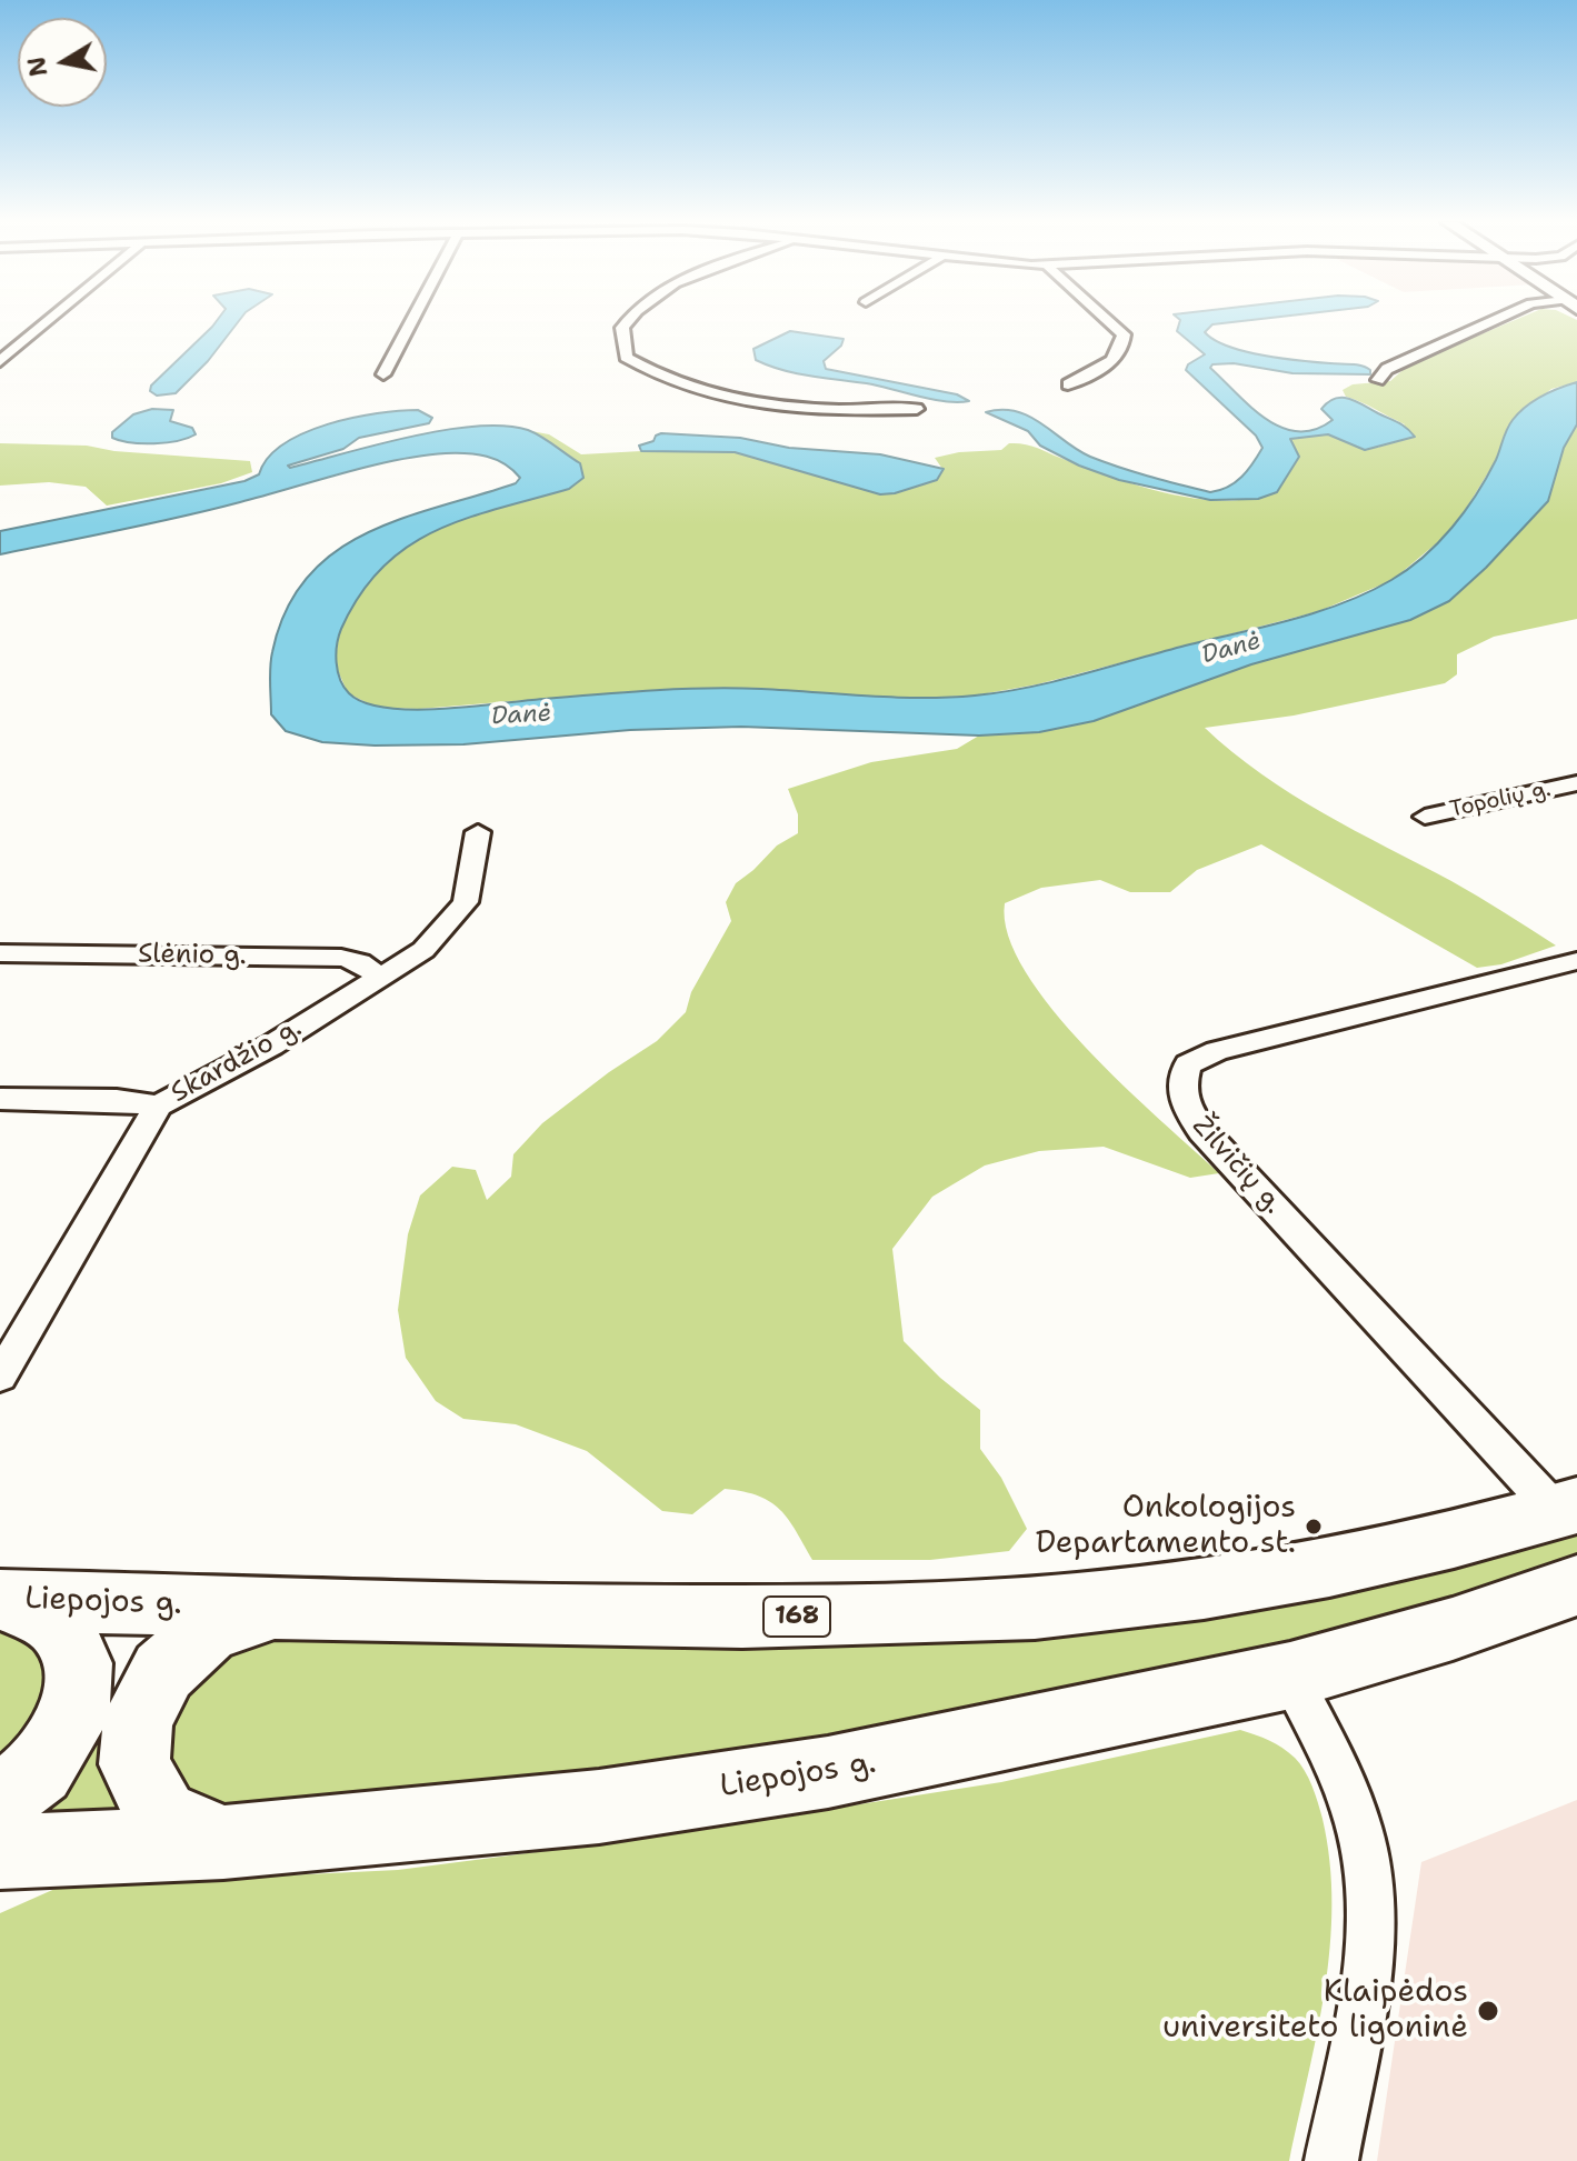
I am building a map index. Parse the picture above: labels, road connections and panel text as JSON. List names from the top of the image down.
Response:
{
  "streets": {
    "main road": ["Liepojos g.", "168"],
    "street": [
      "Topolių g.",
      "Slėnio g.",
      "Skardžio g.",
      "Žilvičių g."
    ]
  },
  "crossings": [
    ["Slėnio g.", "Skardžio g."],
    ["Žilvičių g.", "Liepojos g."]
  ],
  "water": ["Danė"],
  "places": ["Onkologijos Departamento st.", "Klaipėdos universiteto ligoninė"],
  "north": "left"
}
